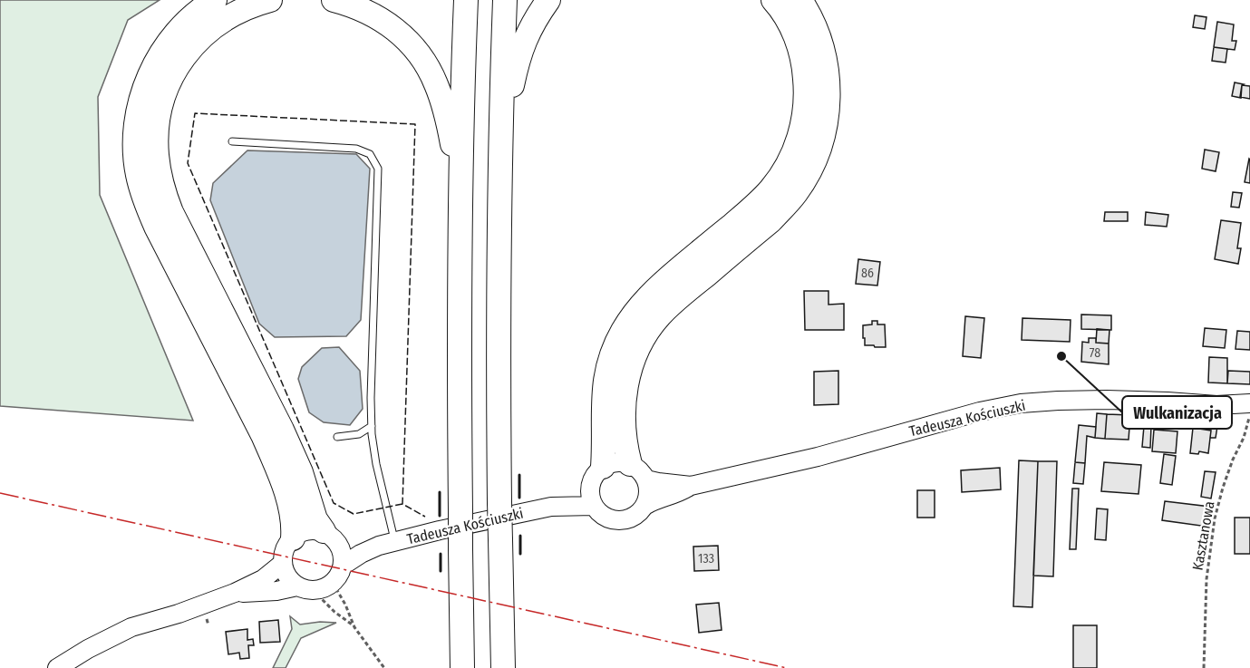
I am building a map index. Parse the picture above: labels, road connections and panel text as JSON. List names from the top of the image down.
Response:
{
  "streets": {
    "street": ["Tadeusza Kościuszki"],
    "path": ["Kasztanowa"]
  },
  "places": ["Wulkanizacja"],
  "house_numbers": ["86", "78", "133"]
}
